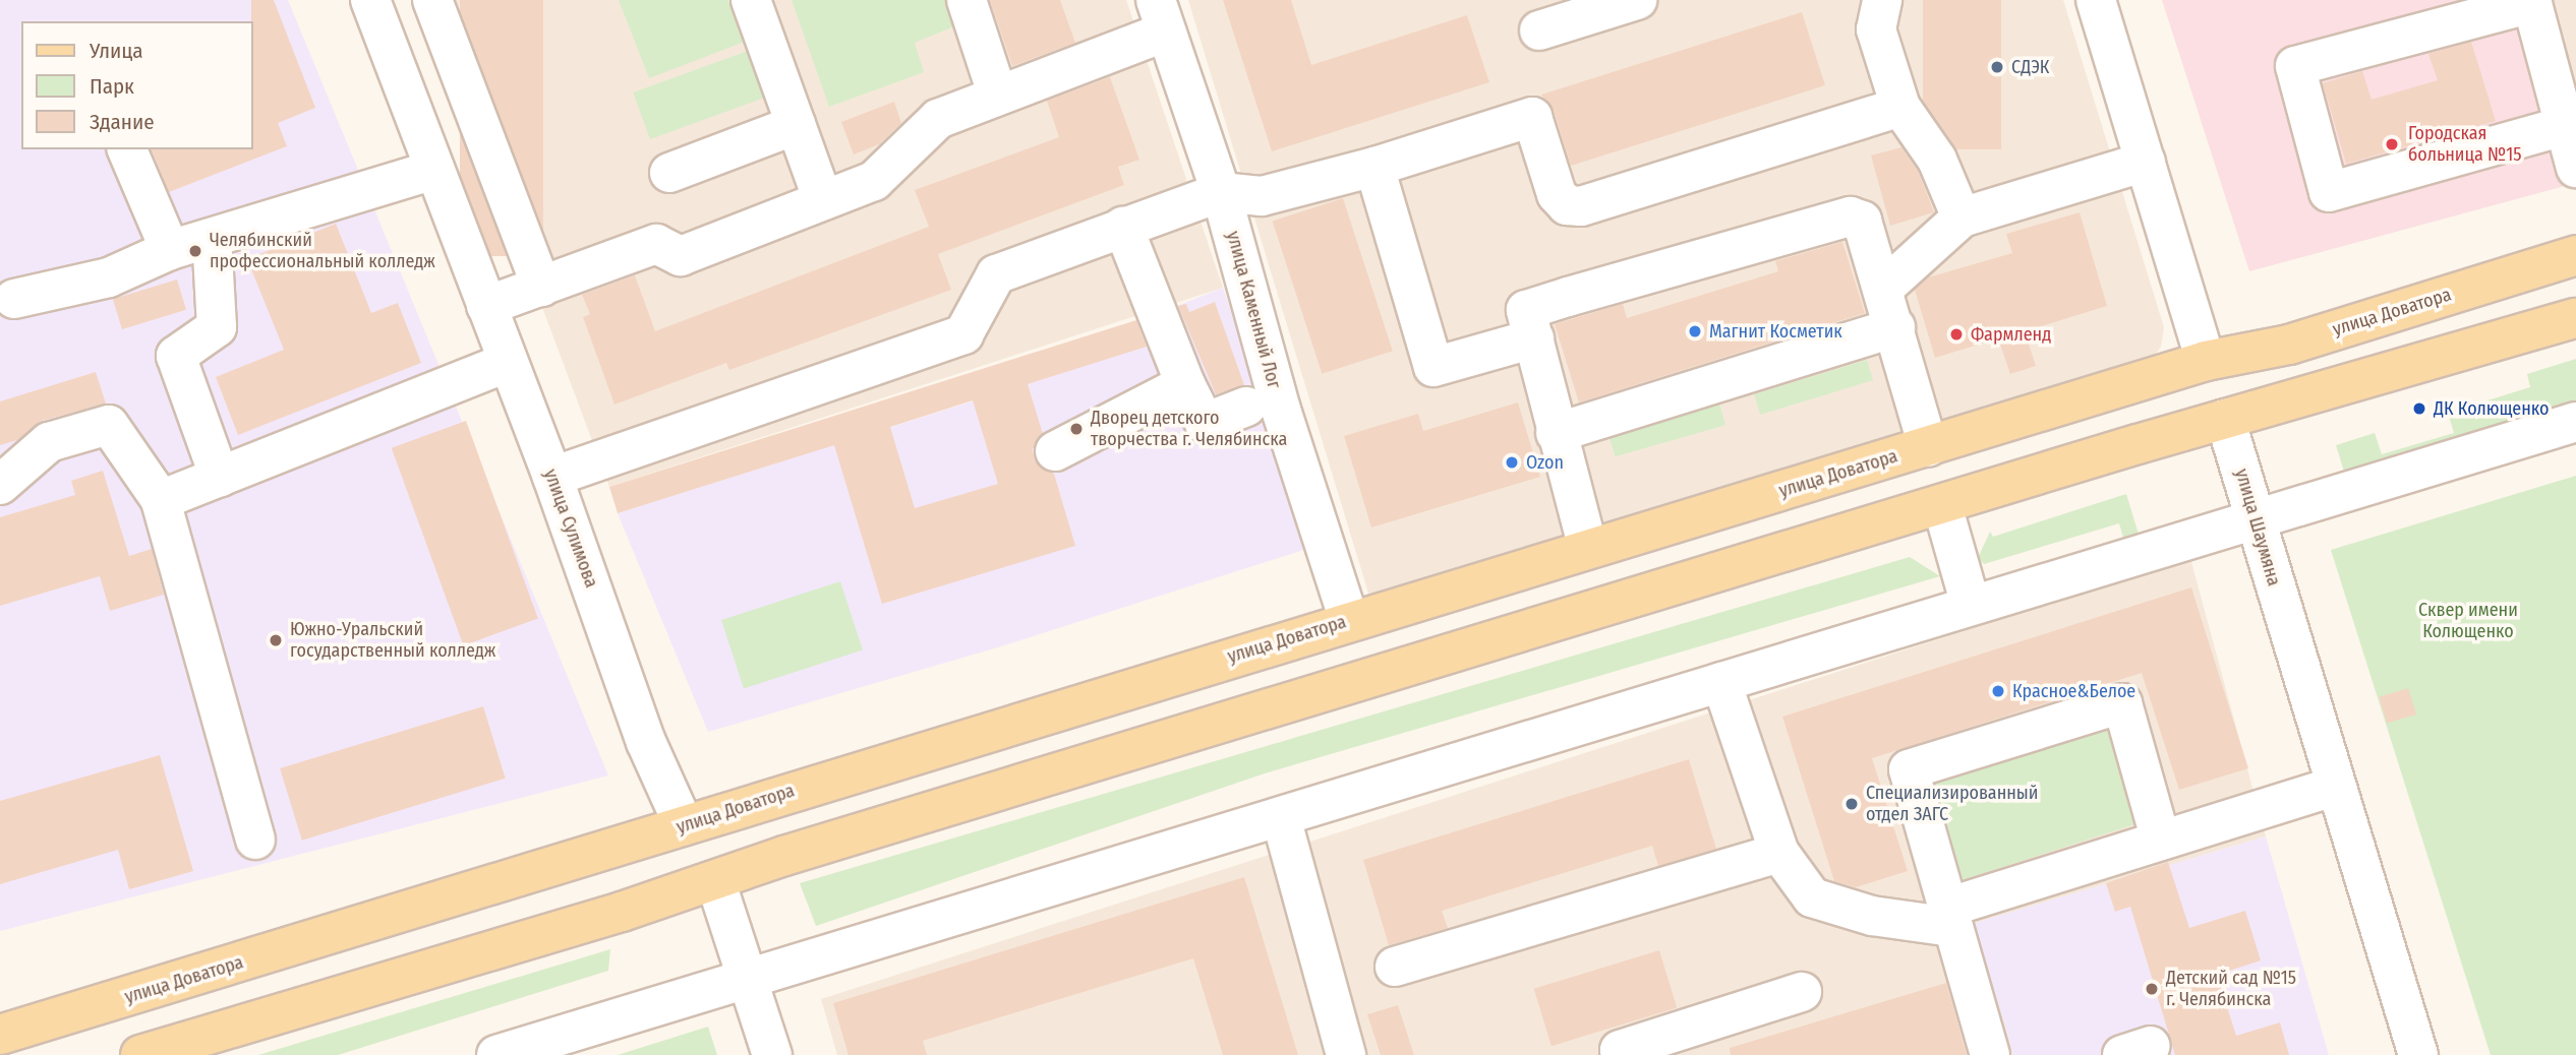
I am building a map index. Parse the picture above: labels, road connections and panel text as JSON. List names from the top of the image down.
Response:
{
  "streets": {
    "main road": ["улица Доватора", "улица Шаумяна", "улица Сулимова"],
    "street": ["улица Каменный Лог"]
  },
  "crossings": [
    ["улица Каменный Лог", "улица Доватора"],
    ["улица Доватора", "улица Шаумяна"],
    ["улица Доватора", "улица Сулимова"]
  ],
  "parks": ["Сквер имени Колющенко"],
  "places": [
    "СДЭК",
    "Городская больница №15",
    "Челябинский профессиональный колледж",
    "Магнит Косметик",
    "Фармленд",
    "ДК Колющенко",
    "Дворец детского творчества г. Челябинска",
    "Ozon",
    "Южно-Уральский государственный колледж",
    "Красное&Белое",
    "Специализированный отдел ЗАГС",
    "Детский сад №15 г. Челябинска"
  ],
  "legend": ["Улица", "Парк", "Здание"]
}
